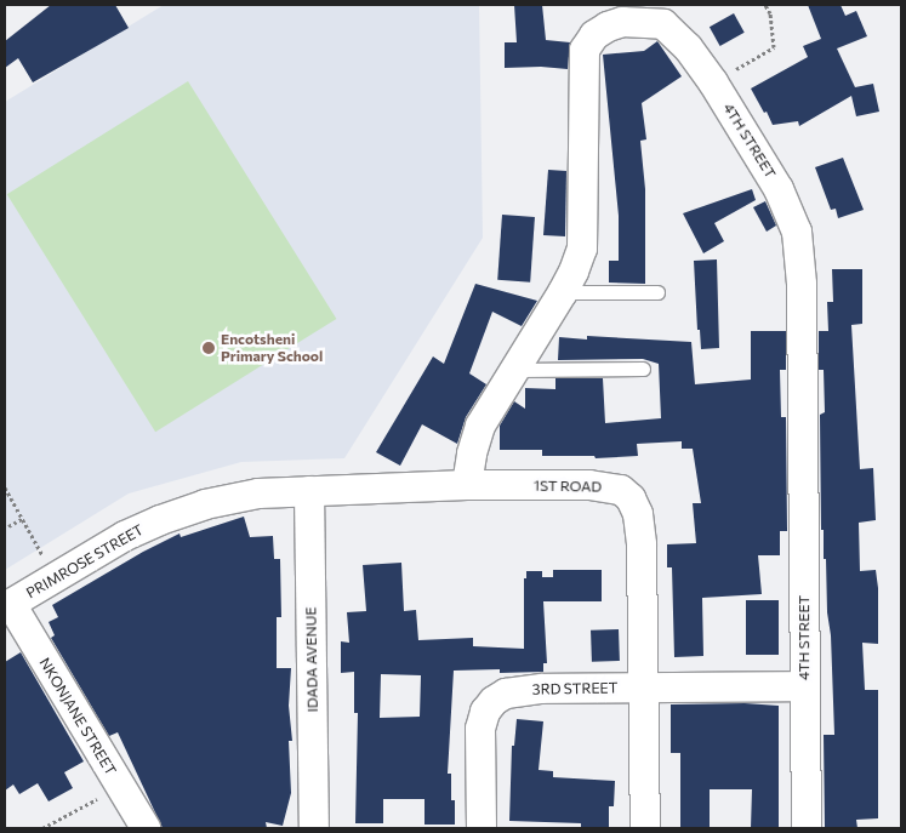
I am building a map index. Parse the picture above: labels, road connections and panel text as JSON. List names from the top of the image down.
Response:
{
  "streets": {
    "street": [
      "4TH STREET",
      "1ST ROAD",
      "PRIMROSE STREET",
      "IDADA AVENUE",
      "3RD STREET",
      "NKONJANE STREET"
    ]
  },
  "crossings": [
    ["4TH STREET", "1ST ROAD"],
    ["1ST ROAD", "PRIMROSE STREET"],
    ["1ST ROAD", "IDADA AVENUE"],
    ["1ST ROAD", "3RD STREET"],
    ["PRIMROSE STREET", "IDADA AVENUE"],
    ["PRIMROSE STREET", "NKONJANE STREET"]
  ],
  "places": ["Encotsheni Primary School"]
}
